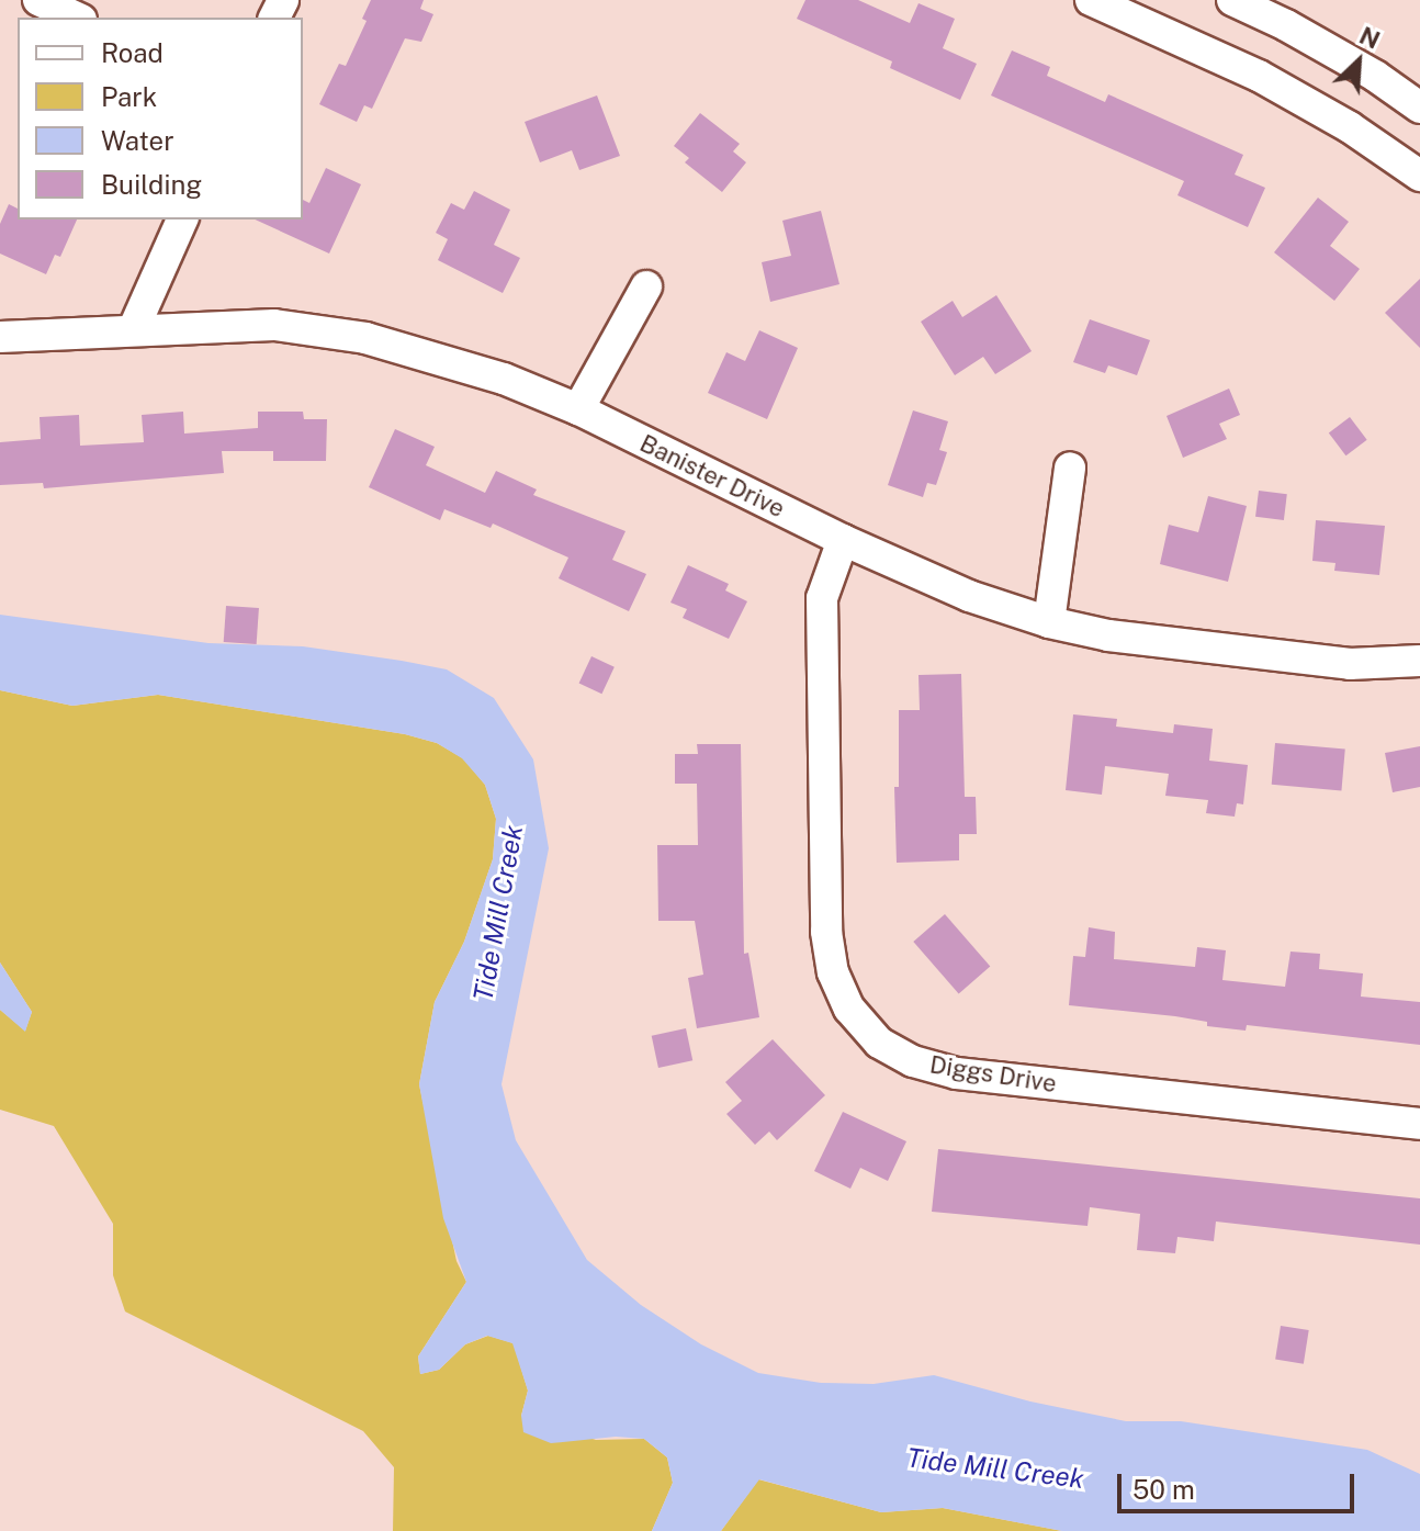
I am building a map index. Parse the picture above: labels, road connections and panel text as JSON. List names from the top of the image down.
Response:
{
  "streets": {
    "street": ["Banister Drive", "Diggs Drive"]
  },
  "crossings": [
    ["Banister Drive", "Diggs Drive"]
  ],
  "water": ["Tide Mill Creek"],
  "legend": [
    "Road",
    "Park",
    "Water",
    "Building"
  ],
  "scale_bar": "50 m",
  "north": "top right"
}
